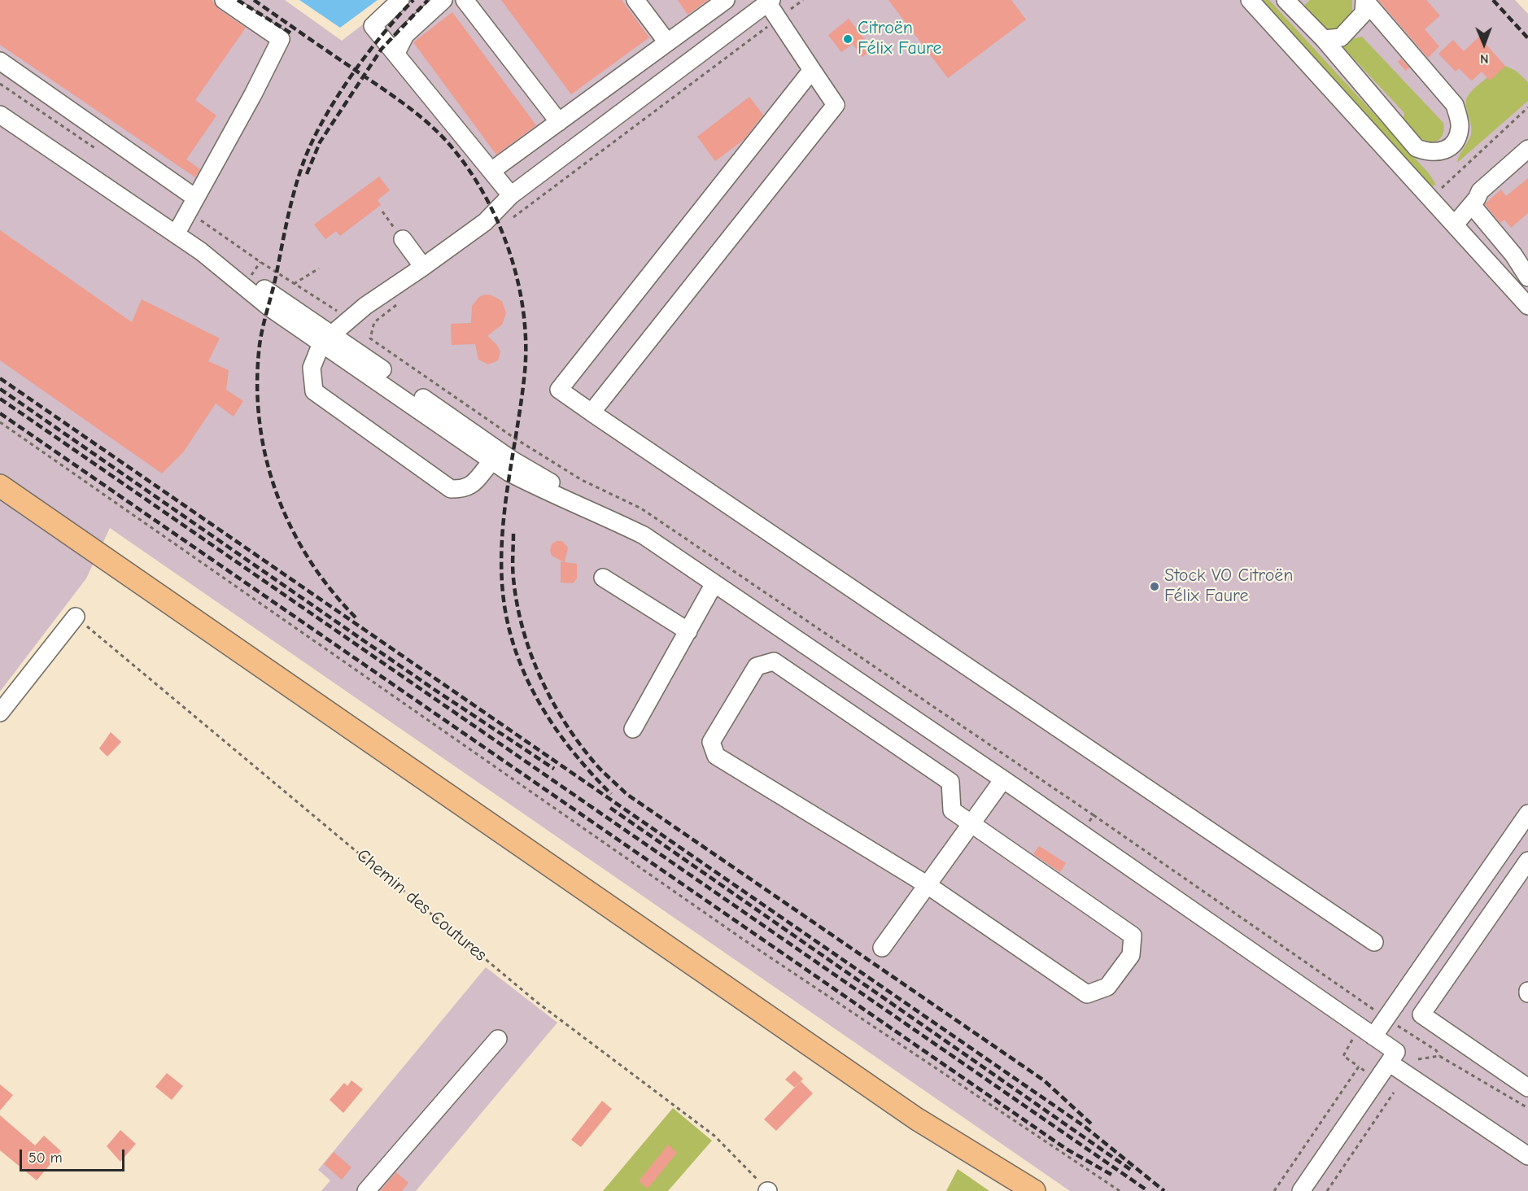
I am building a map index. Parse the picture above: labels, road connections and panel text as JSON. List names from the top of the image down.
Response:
{
  "streets": {
    "path": ["Chemin des Coutures"]
  },
  "places": ["Citroën Félix Faure", "Stock VO Citroën Félix Faure"],
  "scale_bar": "50 m",
  "north": "bottom"
}
